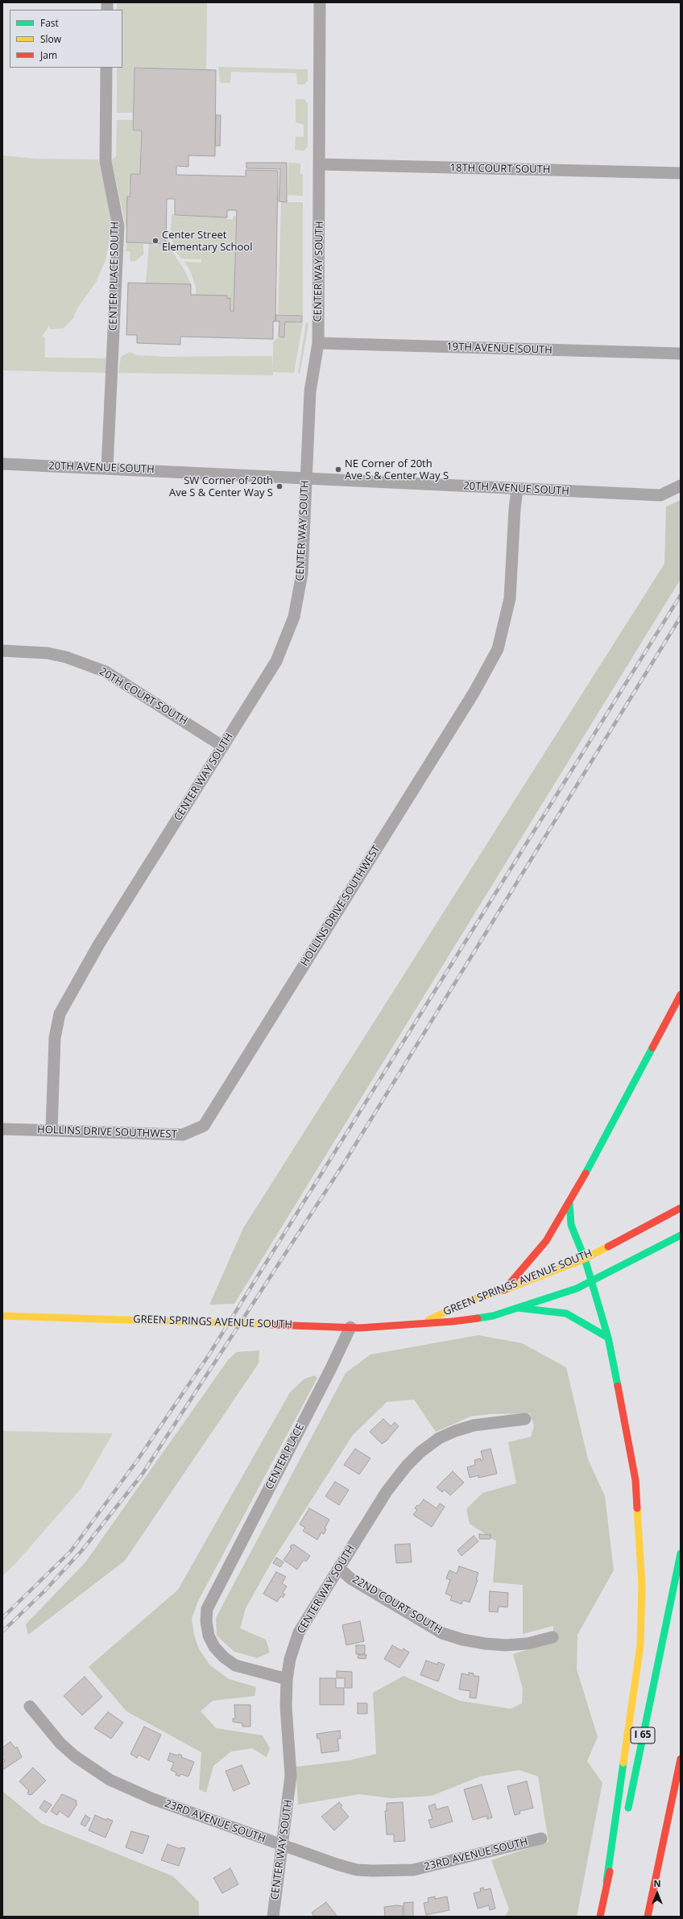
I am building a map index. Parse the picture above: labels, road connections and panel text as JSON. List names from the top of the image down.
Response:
{
  "streets": {
    "main road": ["GREEN SPRINGS AVENUE SOUTH", "I 65"],
    "street": [
      "18TH COURT SOUTH",
      "CENTER WAY SOUTH",
      "CENTER PLACE SOUTH",
      "19TH AVENUE SOUTH",
      "20TH AVENUE SOUTH",
      "20TH COURT SOUTH",
      "HOLLINS DRIVE SOUTHWEST",
      "CENTER PLACE",
      "22ND COURT SOUTH",
      "23RD AVENUE SOUTH"
    ]
  },
  "crossings": [
    ["18TH COURT SOUTH", "CENTER WAY SOUTH"],
    ["CENTER WAY SOUTH", "19TH AVENUE SOUTH"],
    ["CENTER WAY SOUTH", "20TH AVENUE SOUTH"],
    ["CENTER WAY SOUTH", "20TH COURT SOUTH"],
    ["CENTER WAY SOUTH", "HOLLINS DRIVE SOUTHWEST"],
    ["CENTER WAY SOUTH", "CENTER PLACE"],
    ["CENTER WAY SOUTH", "22ND COURT SOUTH"],
    ["CENTER WAY SOUTH", "23RD AVENUE SOUTH"],
    ["CENTER PLACE SOUTH", "20TH AVENUE SOUTH"],
    ["20TH AVENUE SOUTH", "HOLLINS DRIVE SOUTHWEST"],
    ["GREEN SPRINGS AVENUE SOUTH", "CENTER PLACE"]
  ],
  "places": ["Center Street Elementary School", "NE Corner of 20th Ave S & Center Way S", "SW Corner of 20th Ave S & Center Way S"],
  "legend": ["Fast", "Slow", "Jam"],
  "north": "top"
}
